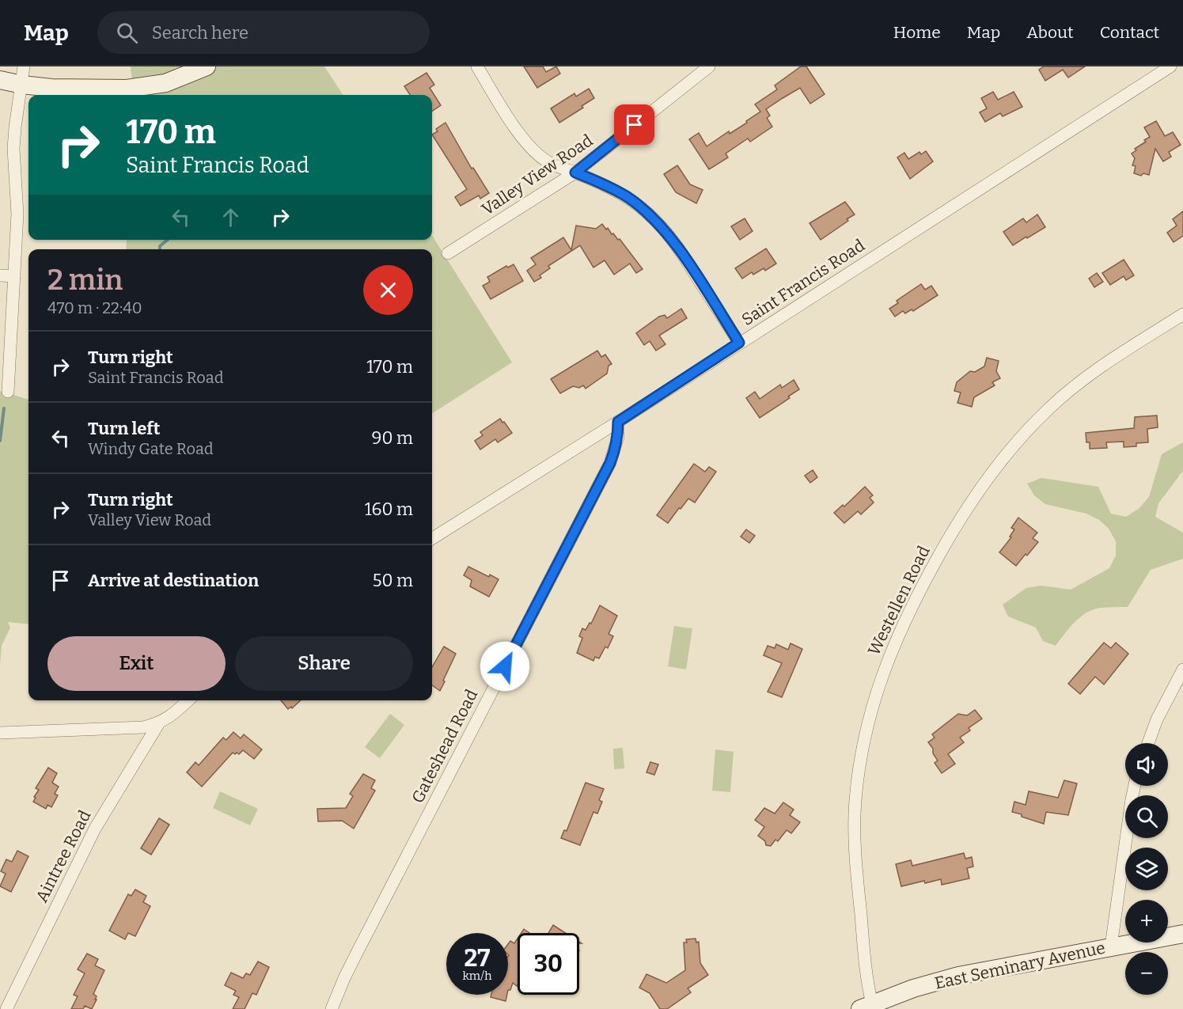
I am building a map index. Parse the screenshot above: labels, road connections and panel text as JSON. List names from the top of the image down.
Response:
{
  "streets": {
    "street": [
      "Valley View Road",
      "Saint Francis Road",
      "Westellen Road",
      "Gateshead Road",
      "Aintree Road",
      "East Seminary Avenue"
    ]
  },
  "crossings": [
    ["Saint Francis Road", "Gateshead Road"],
    ["Westellen Road", "East Seminary Avenue"]
  ],
  "page": {
    "header": "Map",
    "search": "Search here",
    "nav": [
      "Home",
      "Map",
      "About",
      "Contact"
    ],
    "turn": ["170 m", "Saint Francis Road"],
    "heading": ["2 min", "470 m · 22:40"],
    "list": [
      {
        "name": "Turn right",
        "note": "Saint Francis Road",
        "value": "170 m"
      },
      {
        "name": "Turn left",
        "note": "Windy Gate Road",
        "value": "90 m"
      },
      {
        "name": "Turn right",
        "note": "Valley View Road",
        "value": "160 m"
      },
      {
        "name": "Arrive at destination",
        "value": "50 m"
      }
    ],
    "buttons": ["Exit", "Share"],
    "map_buttons": ["+", "−"],
    "speed": "27 km/h",
    "limit": "30"
  }
}
